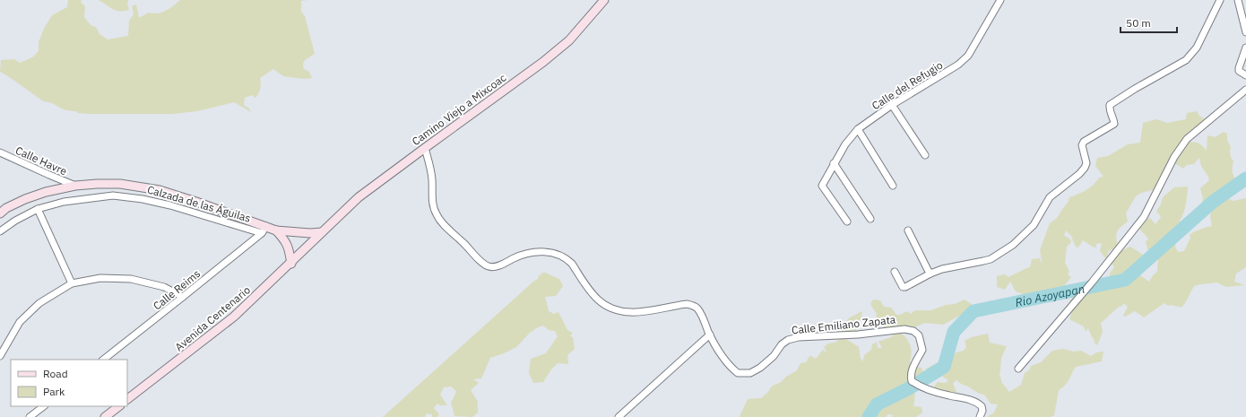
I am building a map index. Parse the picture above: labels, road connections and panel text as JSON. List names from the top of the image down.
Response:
{
  "streets": {
    "main road": ["Camino Viejo a Mixcoac", "Calzada de las Águilas", "Avenida Centenario"],
    "street": [
      "Calle del Refugio",
      "Calle Havre",
      "Calle Reims",
      "Calle Emiliano Zapata"
    ]
  },
  "crossings": [
    ["Camino Viejo a Mixcoac", "Calzada de las Águilas"],
    ["Camino Viejo a Mixcoac", "Avenida Centenario"],
    ["Camino Viejo a Mixcoac", "Calle Emiliano Zapata"],
    ["Calle Havre", "Calzada de las Águilas"],
    ["Calzada de las Águilas", "Calle Reims"],
    ["Calzada de las Águilas", "Avenida Centenario"]
  ],
  "water": ["Rio Azoyapan"],
  "legend": ["Road", "Park"],
  "scale_bar": "50 m"
}
